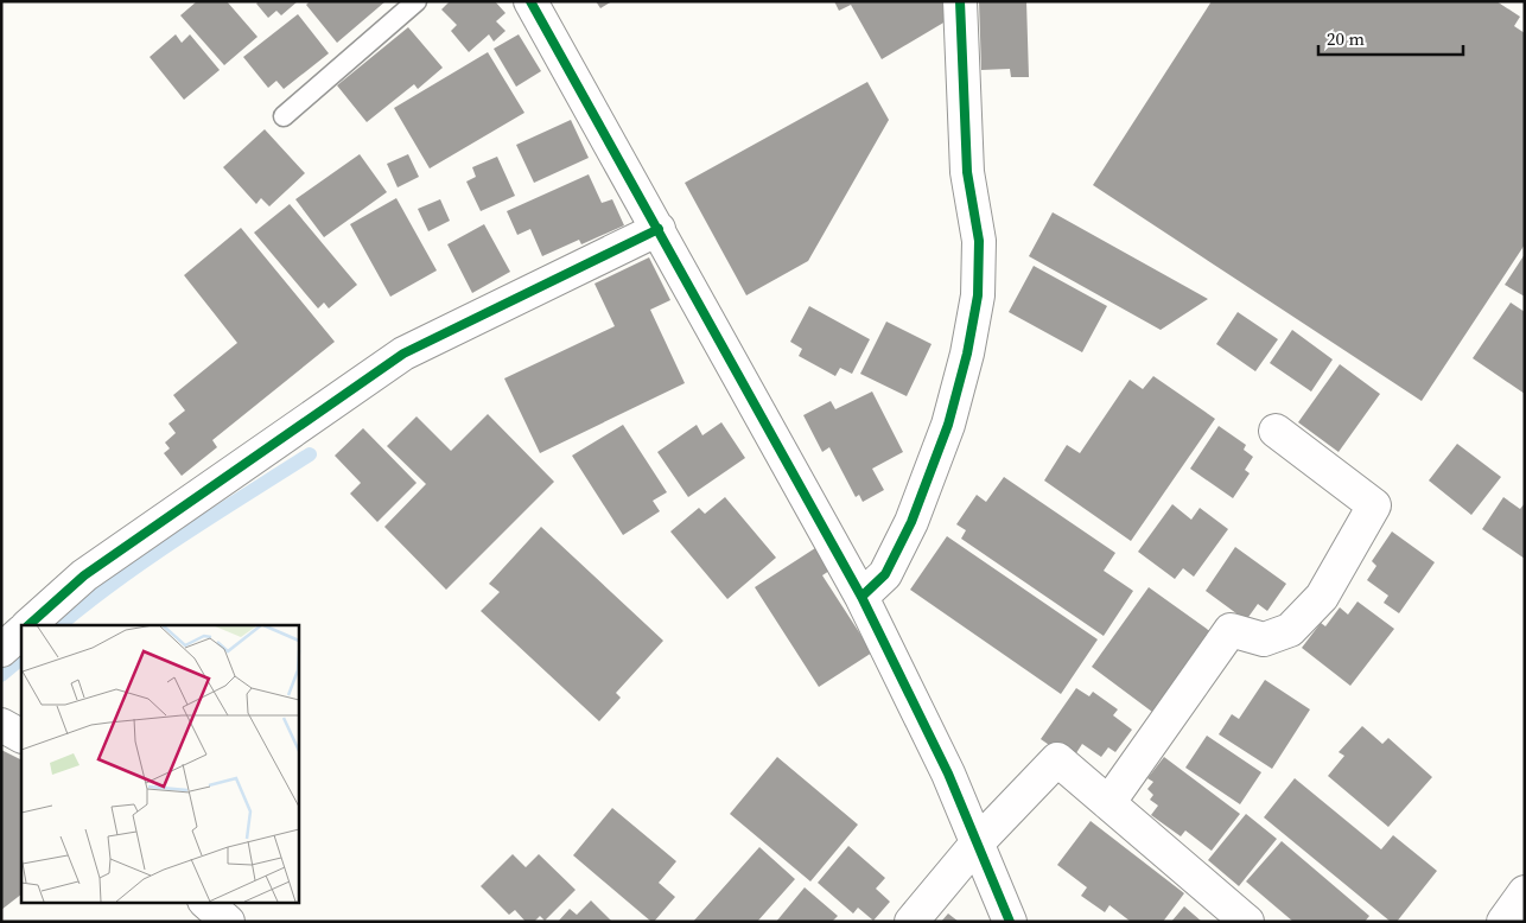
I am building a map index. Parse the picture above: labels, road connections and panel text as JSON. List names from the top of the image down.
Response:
{
  "scale_bar": "20 m"
}
